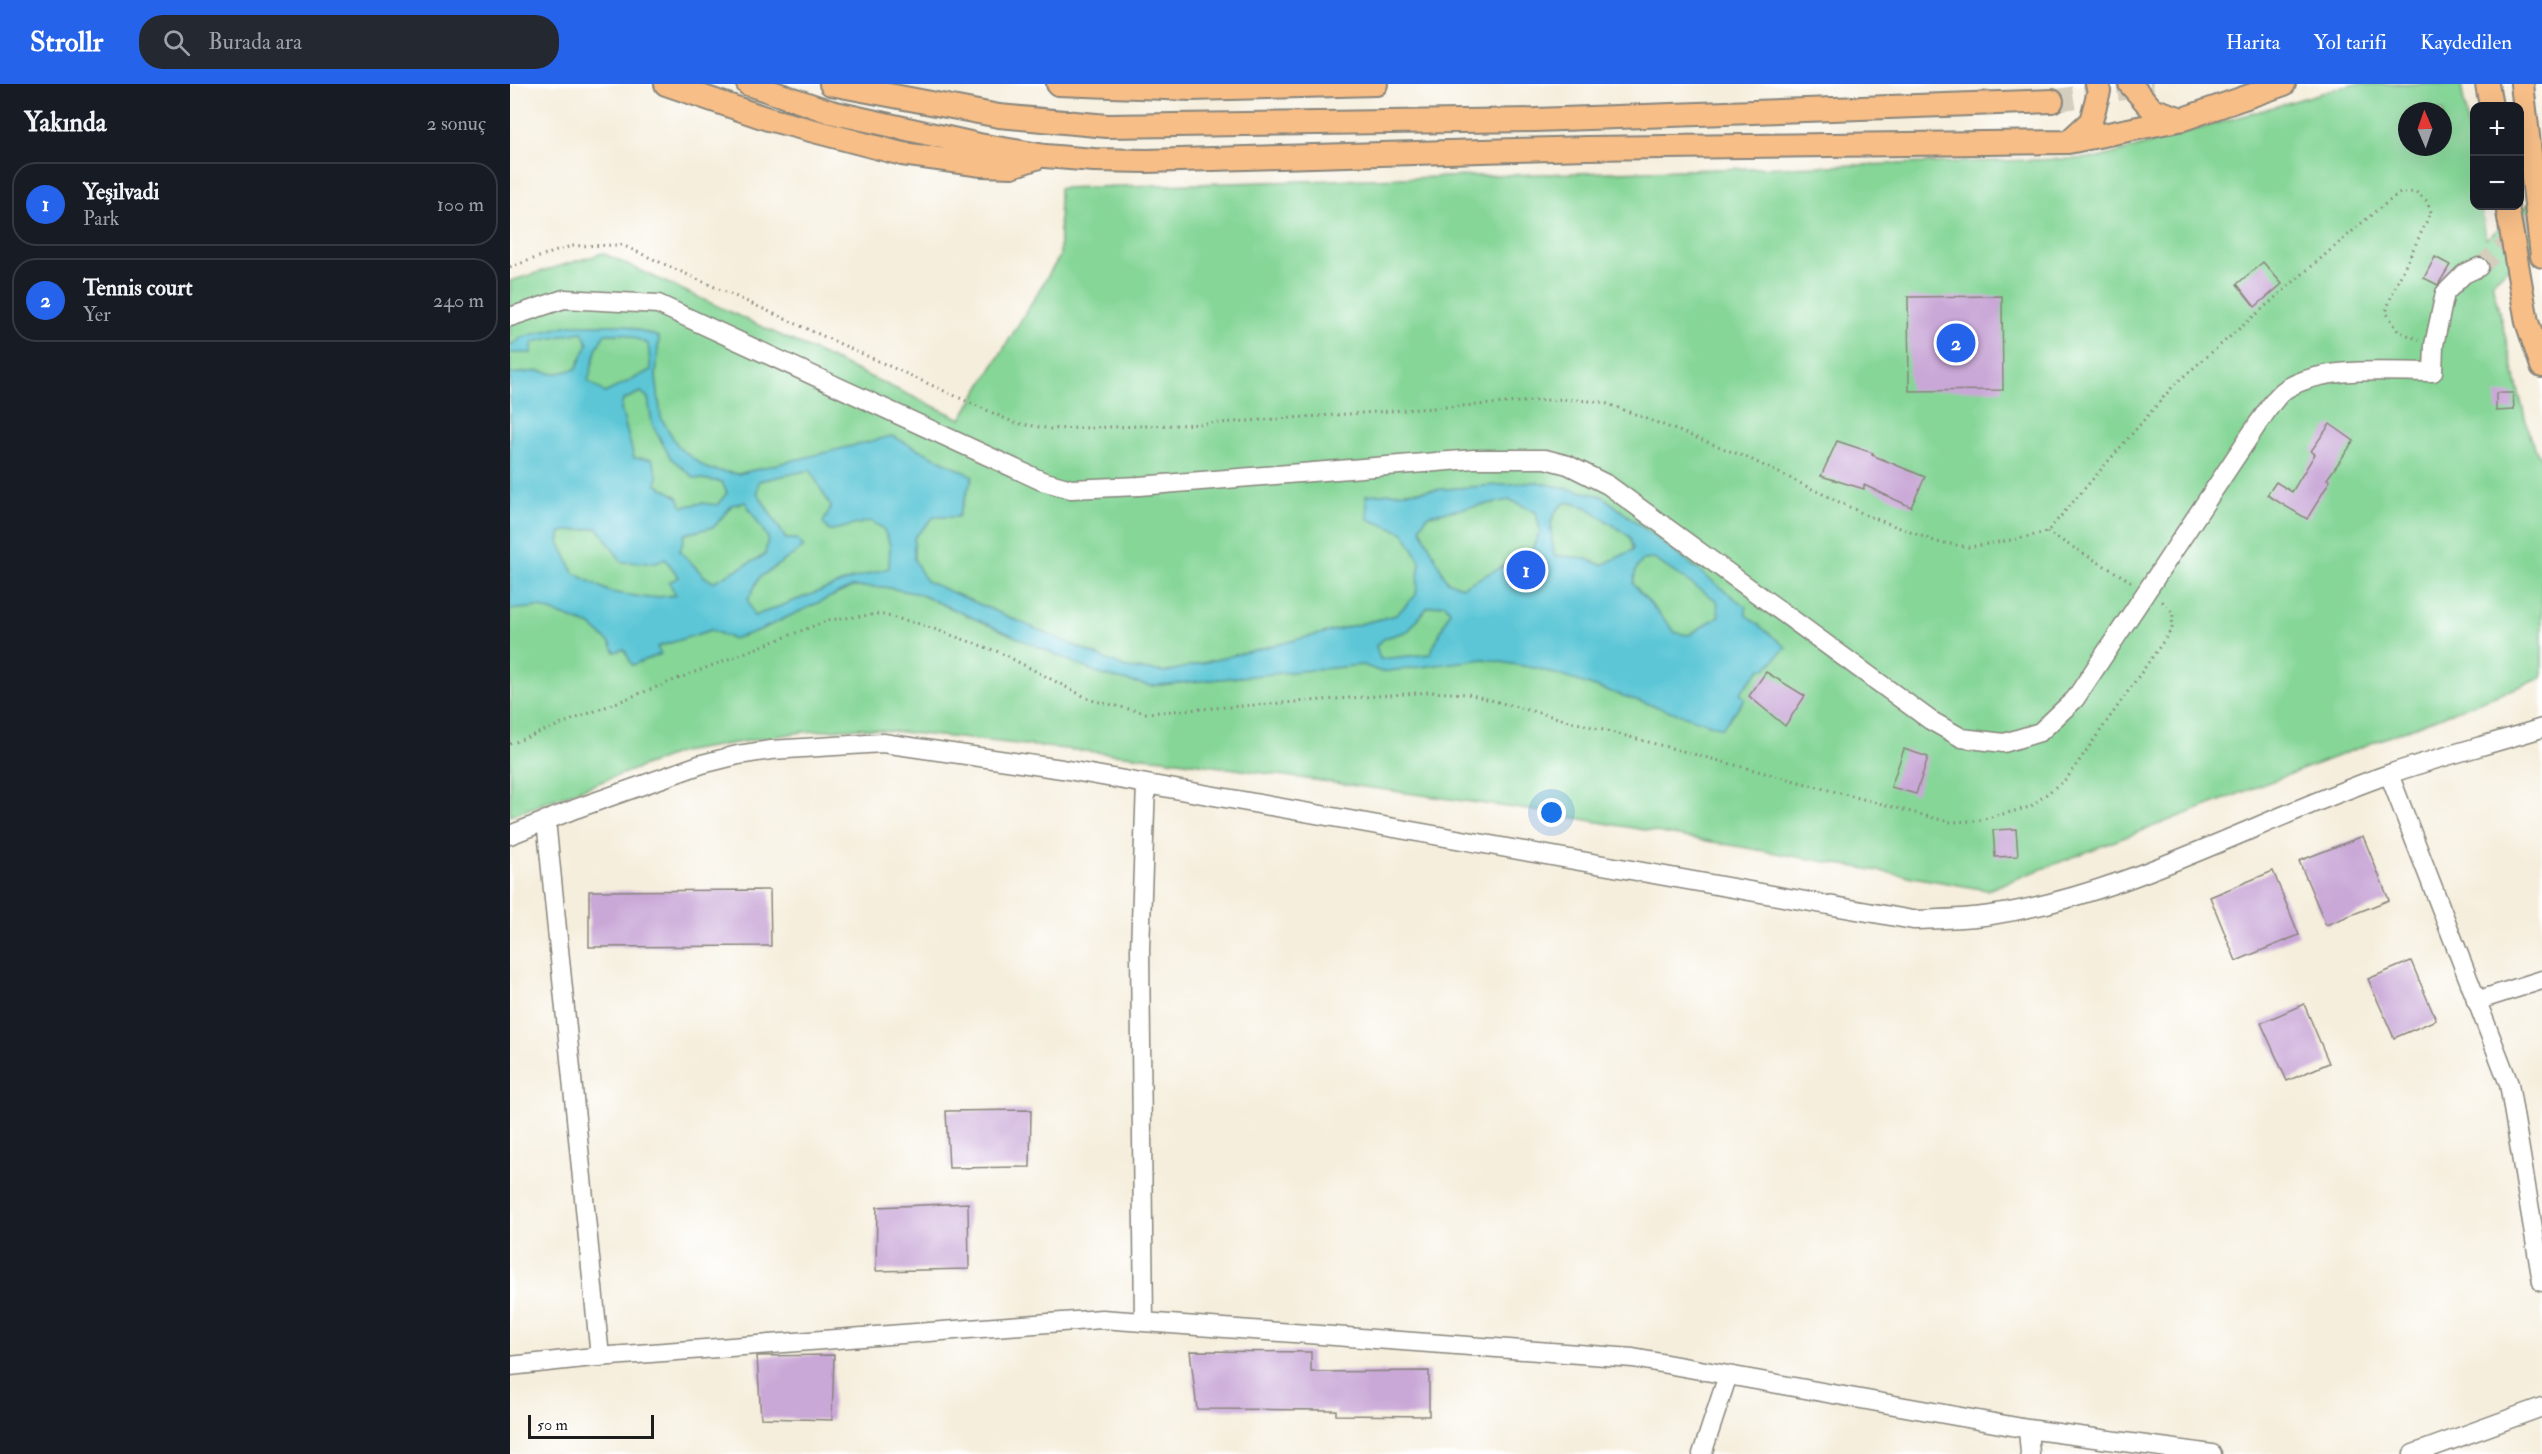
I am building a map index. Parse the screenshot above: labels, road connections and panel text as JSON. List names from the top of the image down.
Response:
{
  "scale_bar": "50 m",
  "north": "top",
  "page": {
    "header": "Strollr",
    "search": "Burada ara",
    "nav": ["Harita", "Yol tarifi", "Kaydedilen"],
    "heading": ["Yakında", "2 sonuç"],
    "map_buttons": ["+", "−"],
    "list": [
      {
        "mark": "1",
        "name": "Yeşilvadi",
        "note": "Park",
        "value": "100 m"
      },
      {
        "mark": "2",
        "name": "Tennis court",
        "note": "Yer",
        "value": "240 m"
      }
    ],
    "pins": ["2", "1"],
    "scale": "50 m"
  }
}
